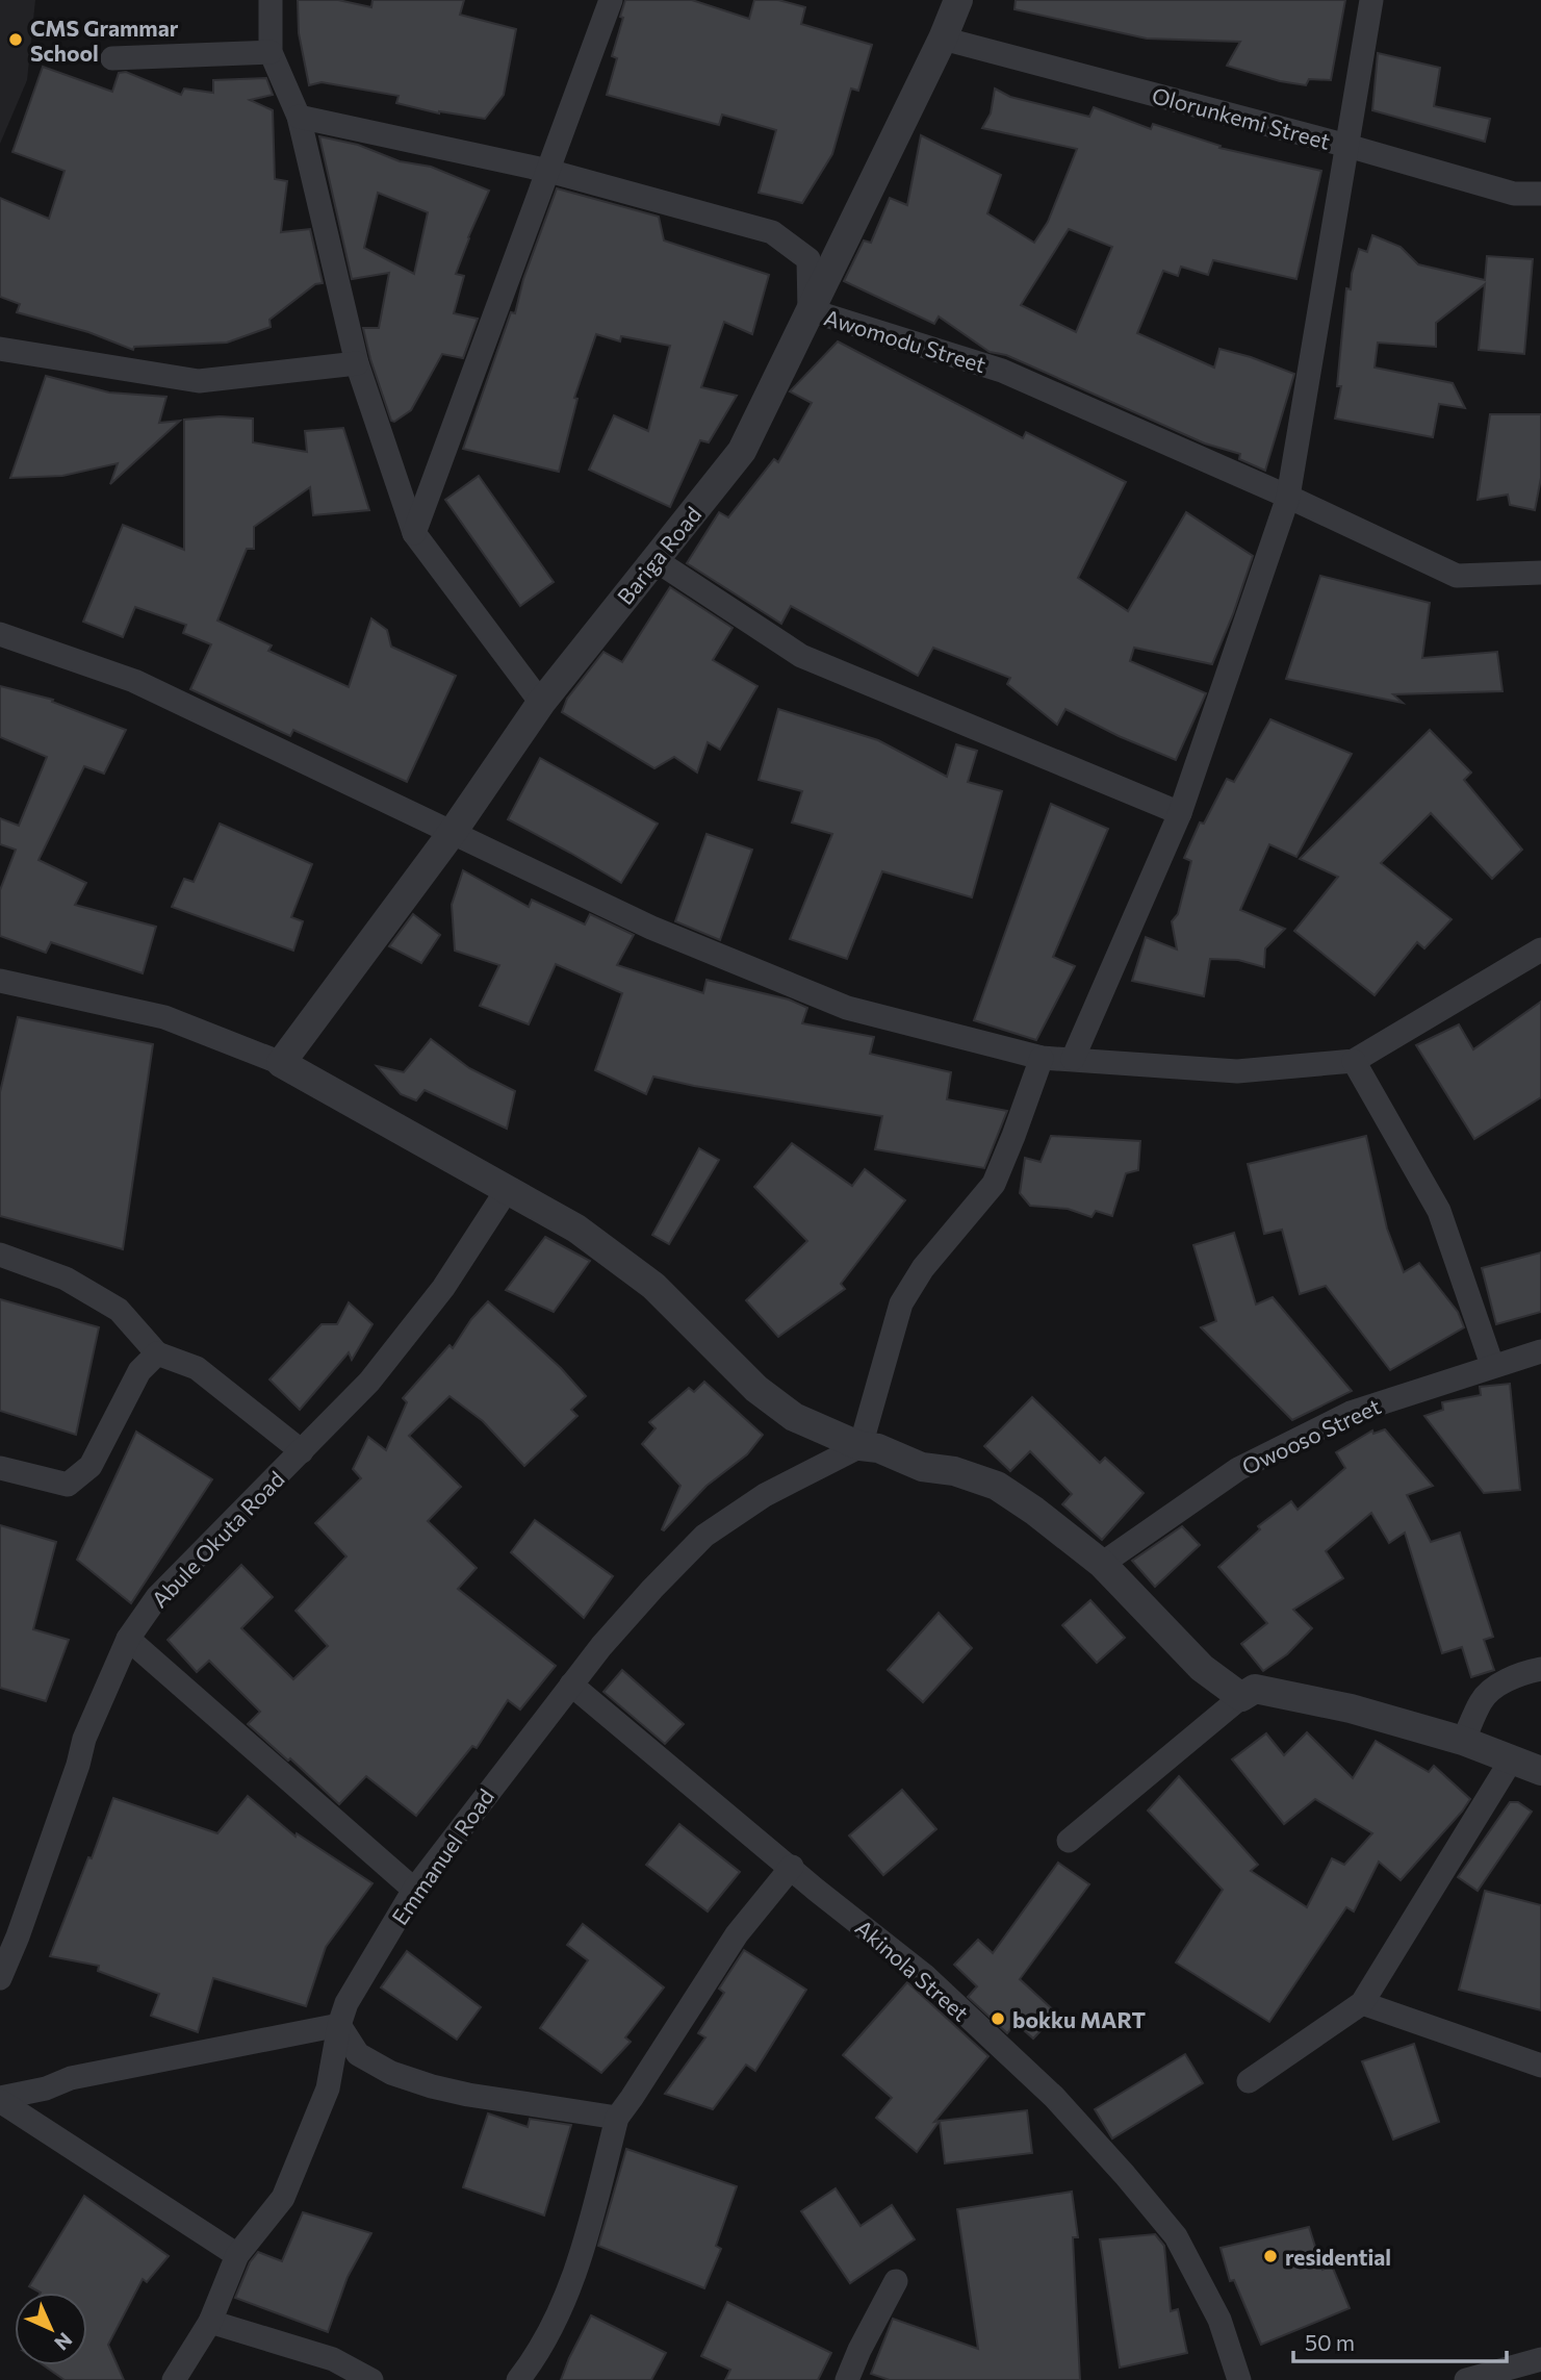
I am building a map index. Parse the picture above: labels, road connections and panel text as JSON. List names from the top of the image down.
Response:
{
  "streets": {
    "street": [
      "Olorunkemi Street",
      "Awomodu Street",
      "Bariga Road",
      "Owooso Street",
      "Abule Okuta Road",
      "Emmanuel Road",
      "Akinola Street"
    ]
  },
  "crossings": [
    ["Olorunkemi Street", "Bariga Road"],
    ["Awomodu Street", "Bariga Road"],
    ["Emmanuel Road", "Akinola Street"]
  ],
  "places": ["CMS Grammar School", "bokku MART", "residential"],
  "scale_bar": "50 m",
  "north": "bottom right"
}
